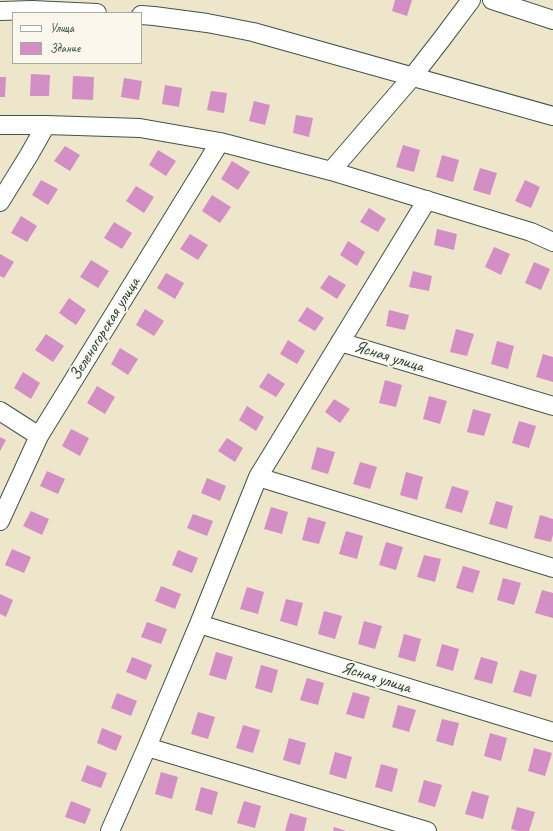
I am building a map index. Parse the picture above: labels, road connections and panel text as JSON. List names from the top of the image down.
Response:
{
  "streets": {
    "street": ["Зеленогорская улица", "Ясная улица"]
  },
  "legend": ["Улица", "Здание"]
}
